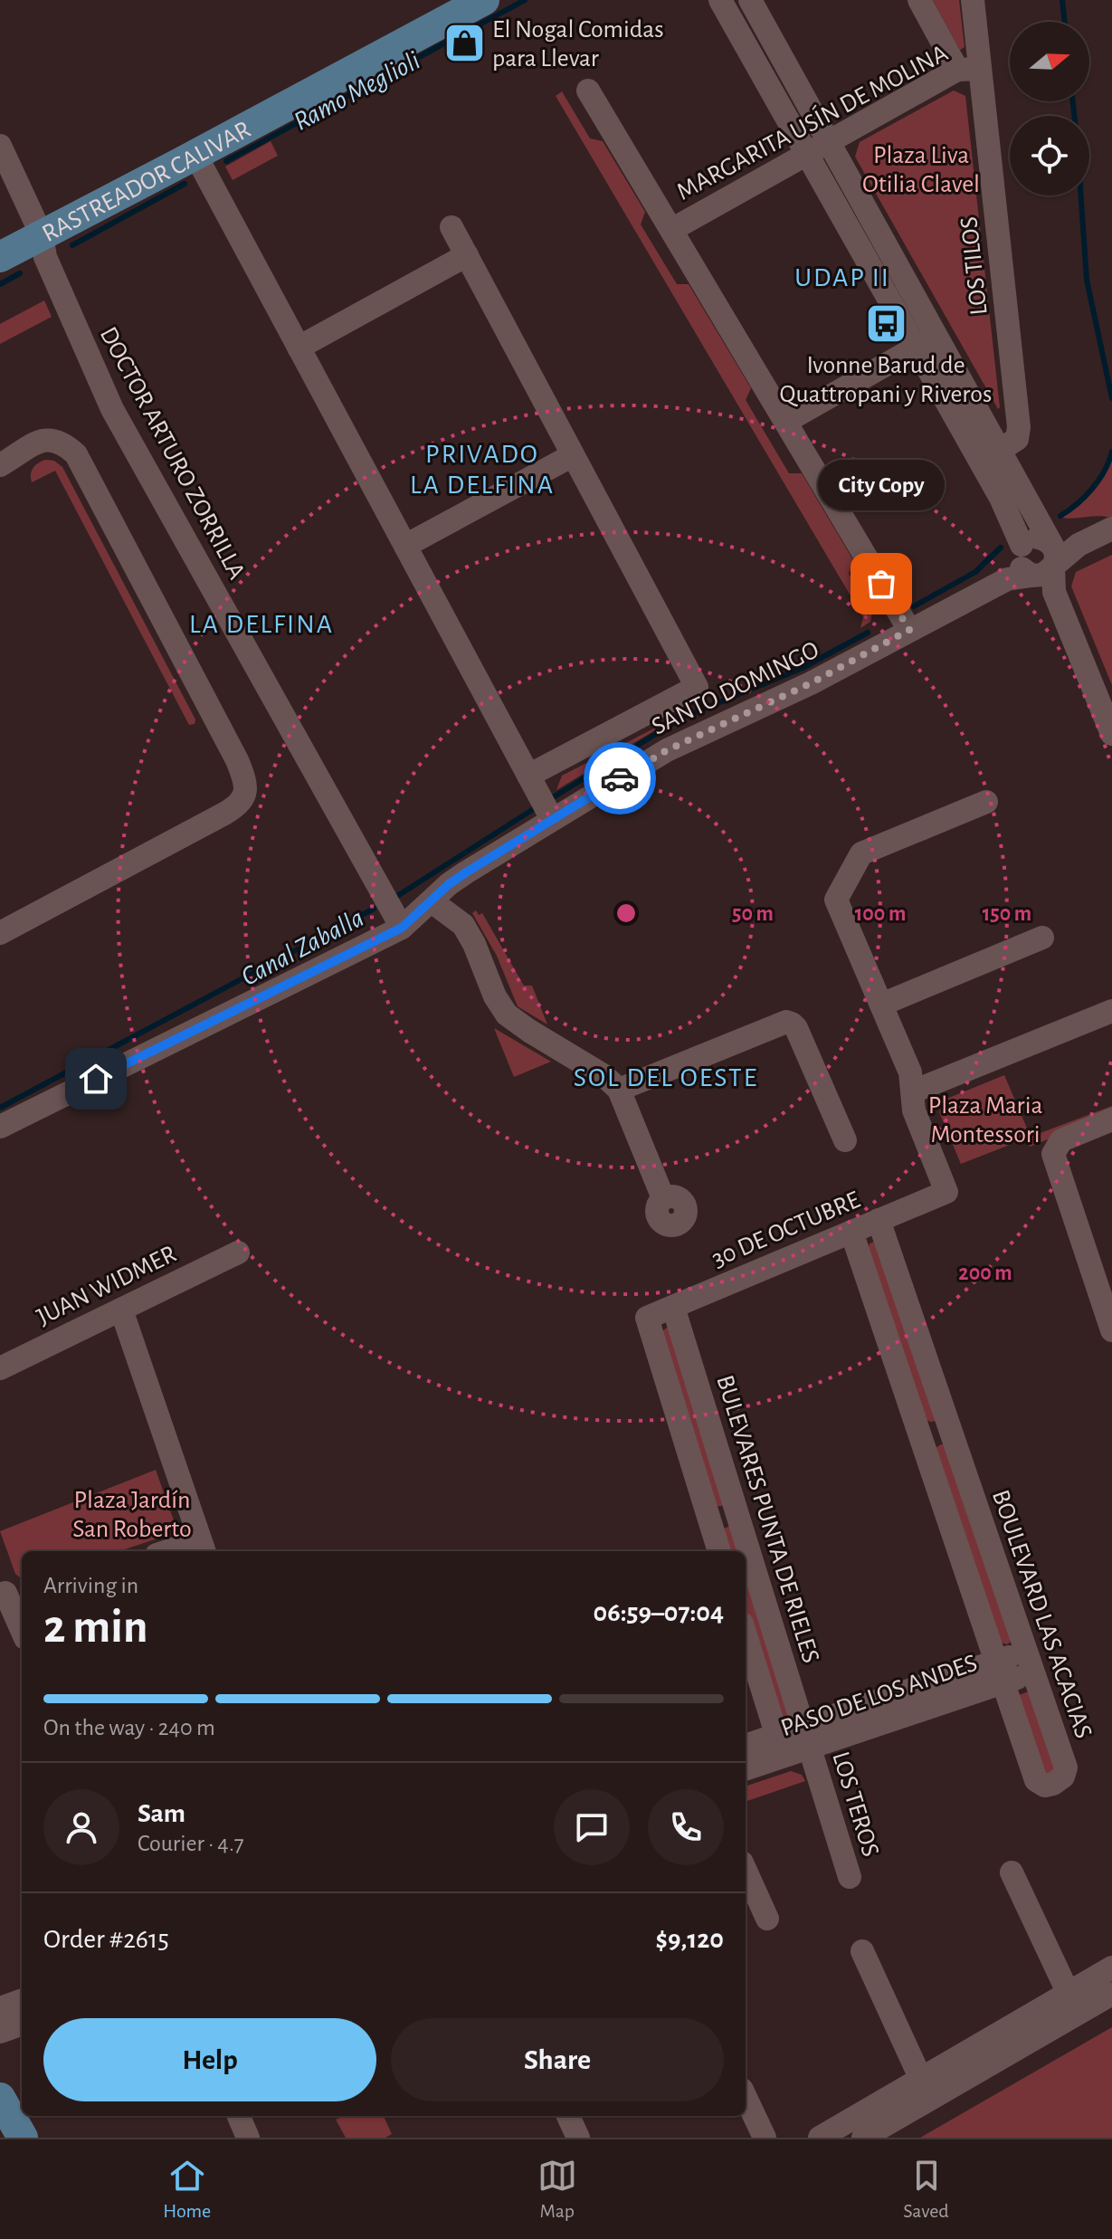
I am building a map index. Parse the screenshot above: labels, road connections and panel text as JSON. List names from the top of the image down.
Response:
{
  "streets": {
    "main road": ["RASTREADOR CALIVAR"],
    "street": [
      "MARGARITA USÍN DE MOLINA",
      "LOS TILOS",
      "DOCTOR ARTURO ZORRILLA",
      "SANTO DOMINGO",
      "30 DE OCTUBRE",
      "JUAN WIDMER",
      "BULEVARES PUNTA DE RIELES",
      "BOULEVARD LAS ACACIAS",
      "PASO DE LOS ANDES",
      "LOS TEROS"
    ]
  },
  "crossings": [
    ["MARGARITA USÍN DE MOLINA", "LOS TILOS"],
    ["RASTREADOR CALIVAR", "DOCTOR ARTURO ZORRILLA"],
    ["DOCTOR ARTURO ZORRILLA", "SANTO DOMINGO"],
    ["30 DE OCTUBRE", "BULEVARES PUNTA DE RIELES"],
    ["30 DE OCTUBRE", "BOULEVARD LAS ACACIAS"],
    ["BULEVARES PUNTA DE RIELES", "PASO DE LOS ANDES"],
    ["BULEVARES PUNTA DE RIELES", "LOS TEROS"],
    ["BOULEVARD LAS ACACIAS", "PASO DE LOS ANDES"],
    ["PASO DE LOS ANDES", "LOS TEROS"]
  ],
  "districts": [
    "UDAP II",
    "PRIVADO LA DELFINA",
    "LA DELFINA",
    "SOL DEL OESTE"
  ],
  "water": ["Ramo Meglioli", "Canal Zaballa"],
  "parks": ["Plaza Liva Otilia Clavel", "Plaza Maria Montessori", "Plaza Jardín San Roberto"],
  "places": {
    "shop": ["El Nogal Comidas para Llevar"],
    "bus stop": ["Ivonne Barud de Quattropani y Riveros"],
    "other": ["City Copy"]
  },
  "north": "right",
  "page": {
    "bubble": "City Copy",
    "heading": ["2 min", "Arriving in", "06:59–07:04"],
    "panel": [
      "Sam",
      "Courier · 4.7",
      "Order #2615",
      "$9,120"
    ],
    "bar": "On the way · 240 m",
    "buttons": ["Help", "Share"],
    "tabs": ["Home", "Map", "Saved"]
  },
  "rings": [
    "50 m",
    "100 m",
    "150 m",
    "200 m"
  ]
}
